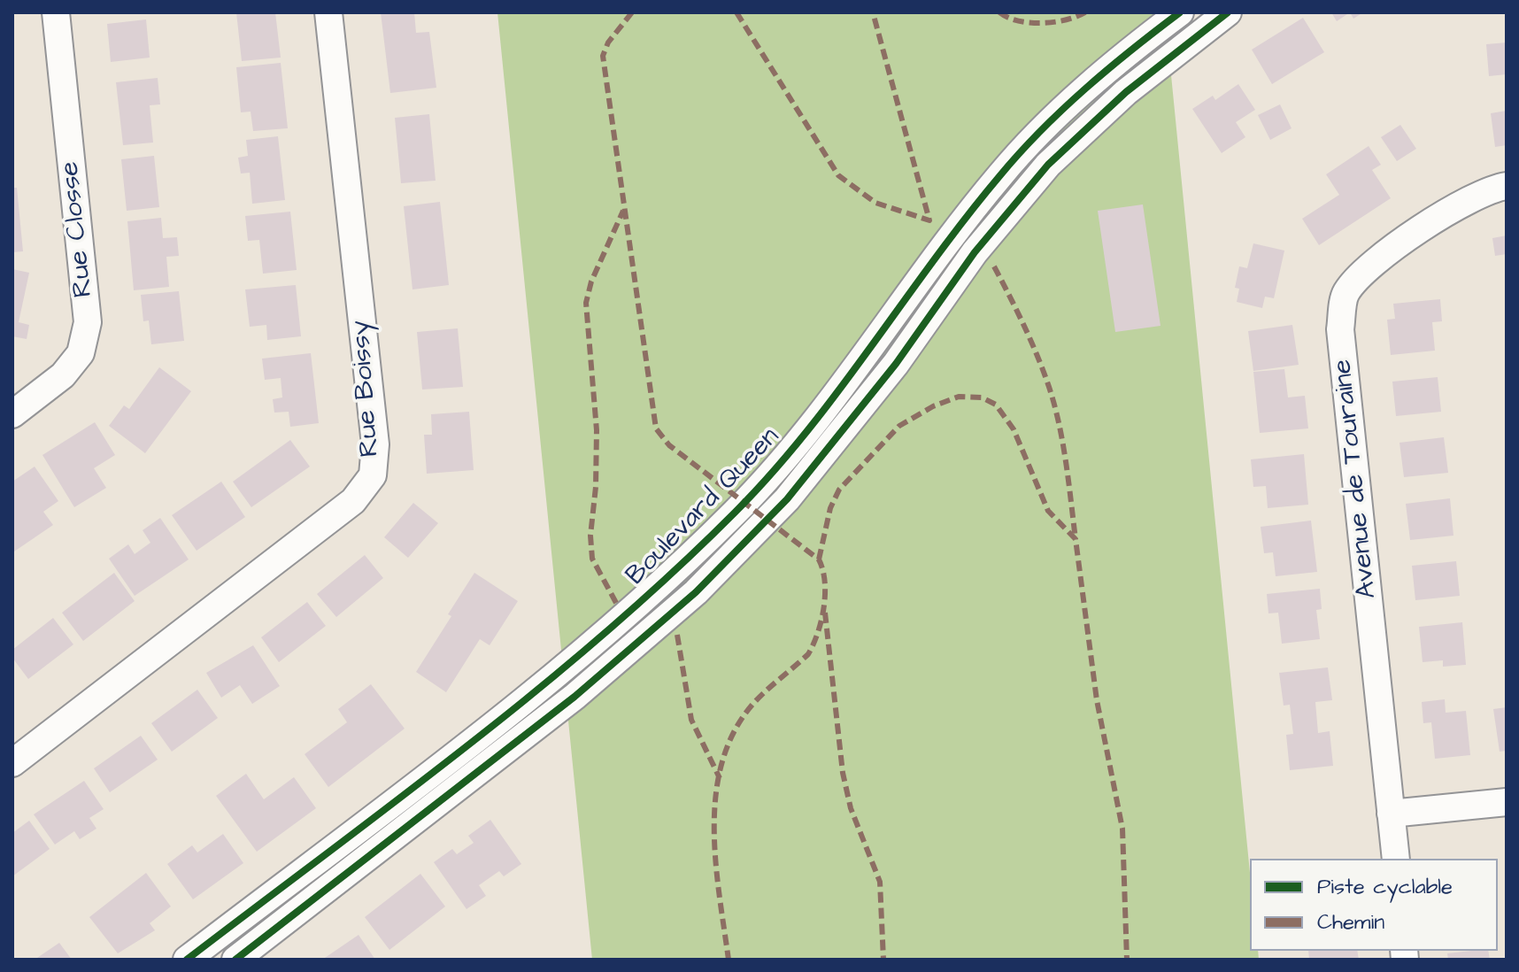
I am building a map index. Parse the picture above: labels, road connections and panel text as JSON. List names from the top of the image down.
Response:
{
  "streets": {
    "street": [
      "Rue Closse",
      "Rue Boissy",
      "Avenue de Touraine",
      "Boulevard Queen"
    ]
  },
  "legend": ["Piste cyclable", "Chemin"]
}
